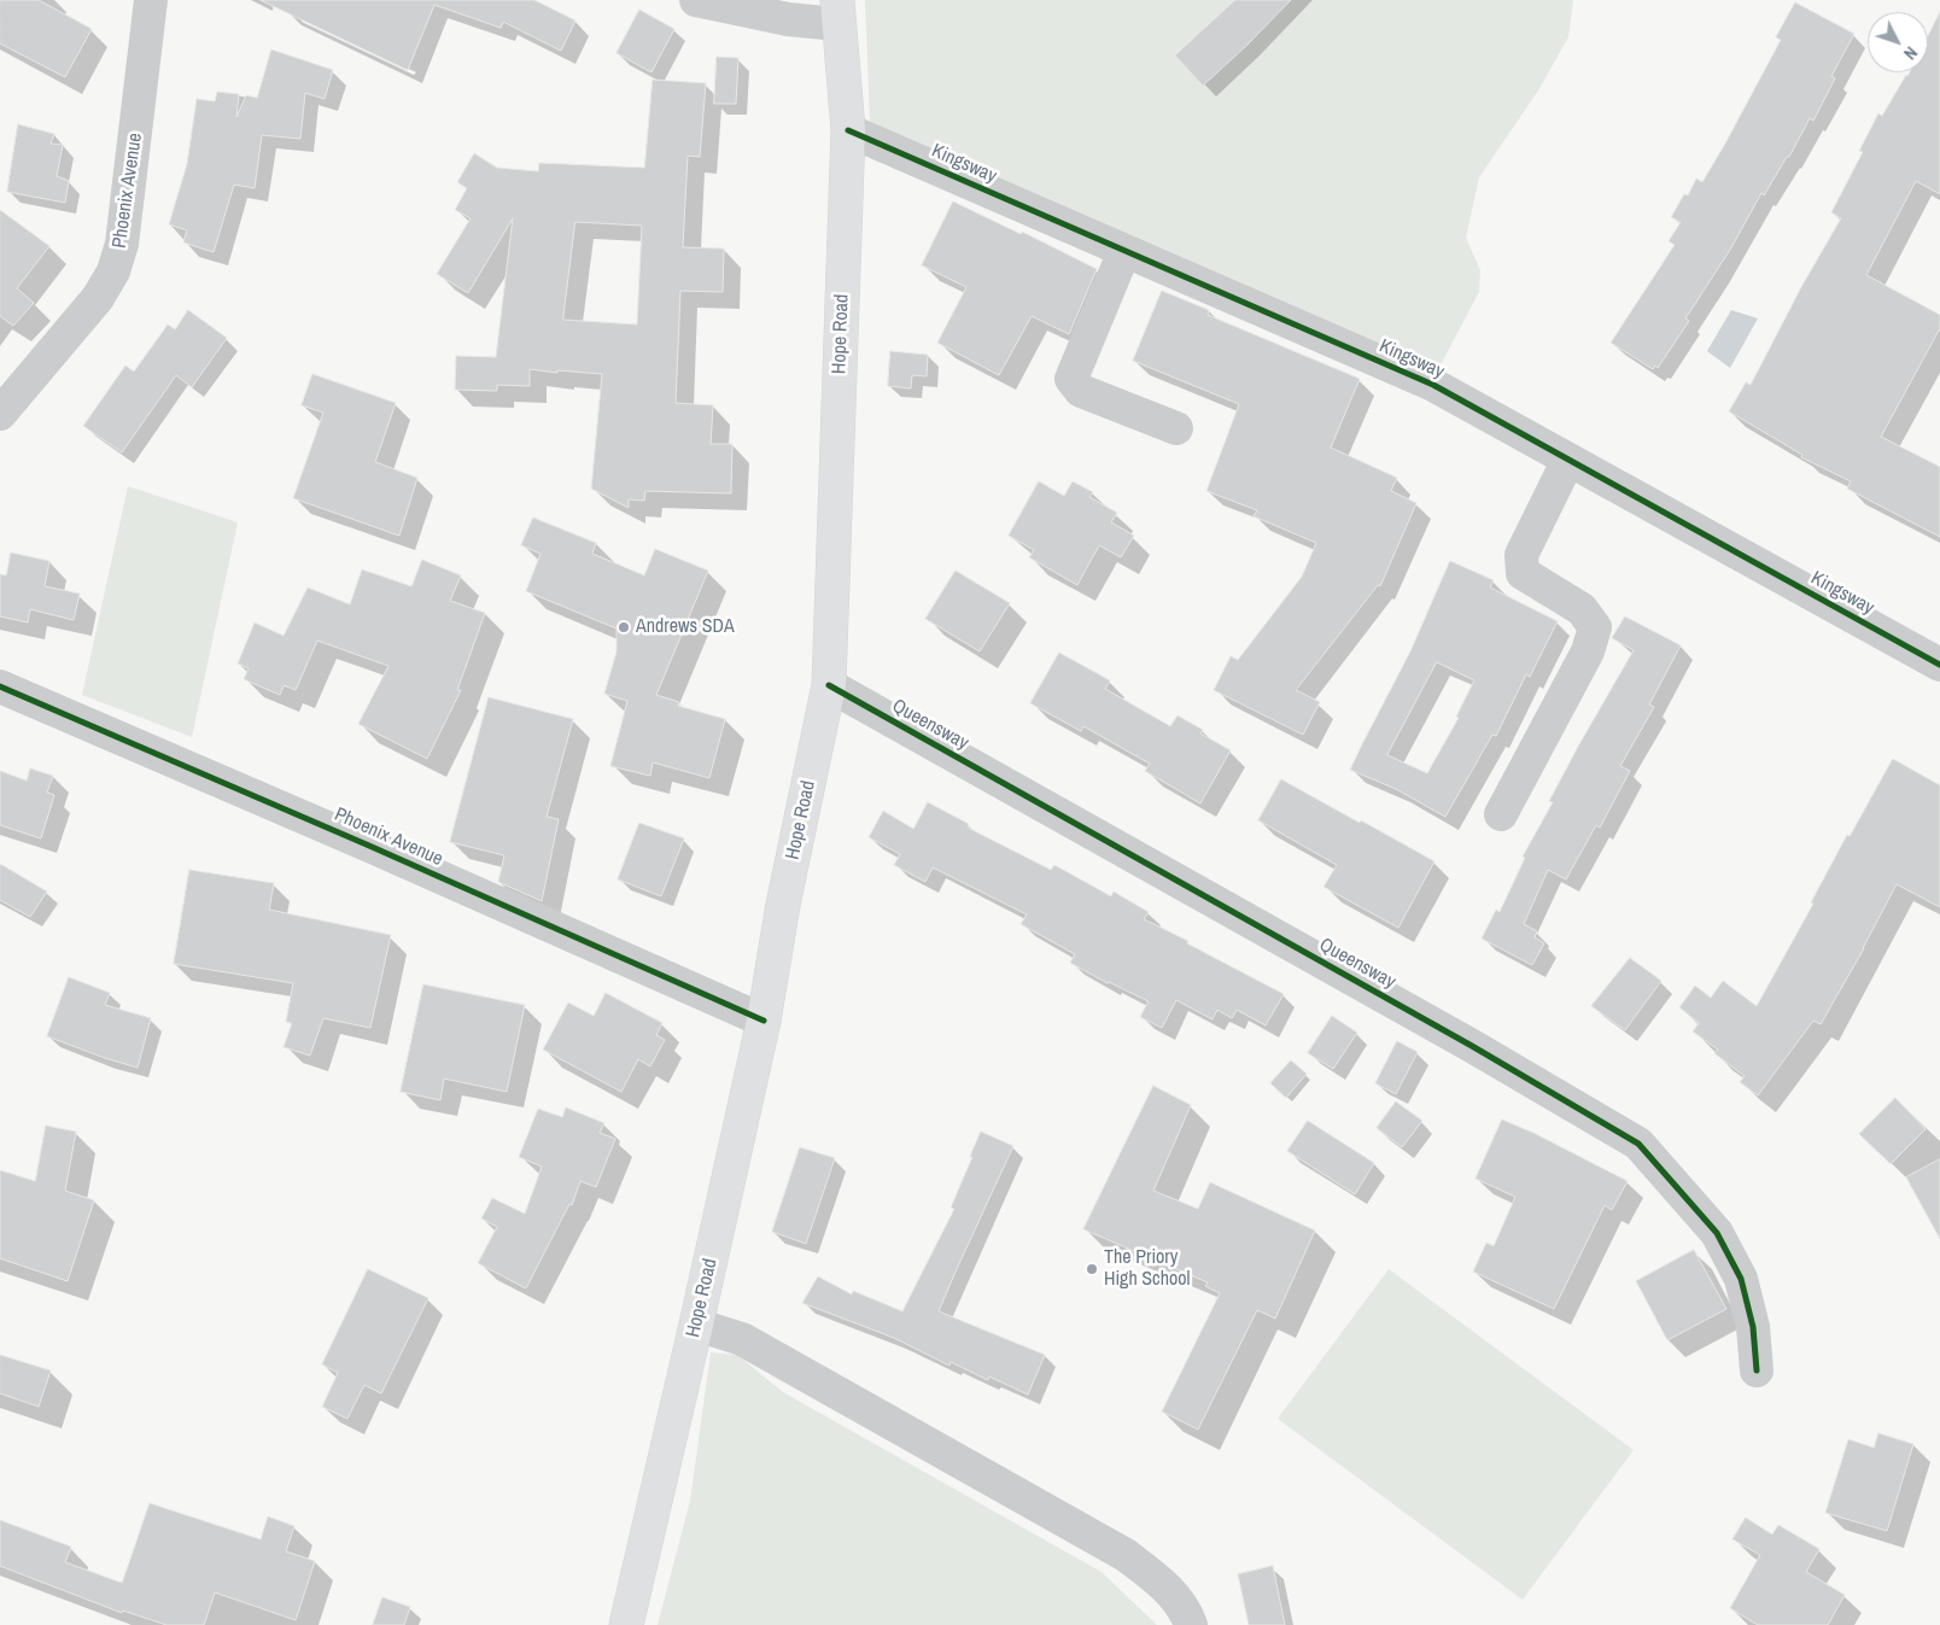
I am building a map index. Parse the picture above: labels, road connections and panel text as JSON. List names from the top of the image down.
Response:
{
  "streets": {
    "main road": ["Hope Road"],
    "street": ["Kingsway", "Phoenix Avenue", "Queensway"]
  },
  "crossings": [
    ["Kingsway", "Hope Road"],
    ["Phoenix Avenue", "Hope Road"],
    ["Hope Road", "Queensway"]
  ],
  "places": ["Andrews SDA", "The Priory High School"],
  "north": "bottom right"
}
